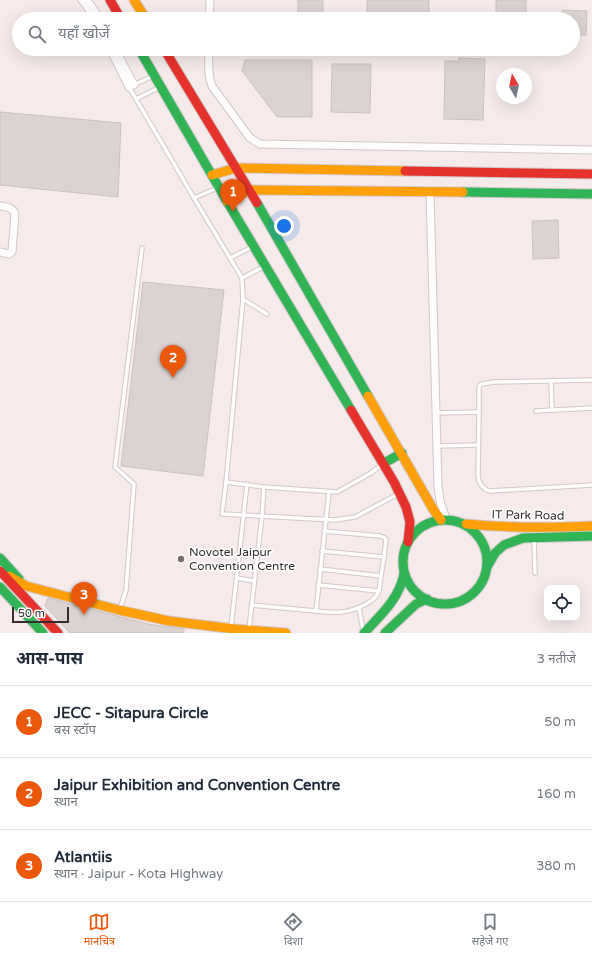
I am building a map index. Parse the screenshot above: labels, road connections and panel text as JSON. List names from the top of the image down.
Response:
{
  "streets": {
    "main road": ["IT Park Road"]
  },
  "places": ["Novotel Jaipur Convention Centre"],
  "scale_bar": "50 m",
  "north": "top",
  "page": {
    "search": "यहाँ खोजें",
    "pins": ["1", "2", "3"],
    "scale": "50 m",
    "heading": ["आस-पास", "3 नतीजे"],
    "list": [
      {
        "mark": "1",
        "name": "JECC - Sitapura Circle",
        "note": "बस स्टॉप",
        "value": "50 m"
      },
      {
        "mark": "2",
        "name": "Jaipur Exhibition and Convention Centre",
        "note": "स्थान",
        "value": "160 m"
      },
      {
        "mark": "3",
        "name": "Atlantiis",
        "note": "स्थान · Jaipur - Kota Highway",
        "value": "380 m"
      }
    ],
    "nav": ["मानचित्र", "दिशा", "सहेजे गए"]
  }
}
